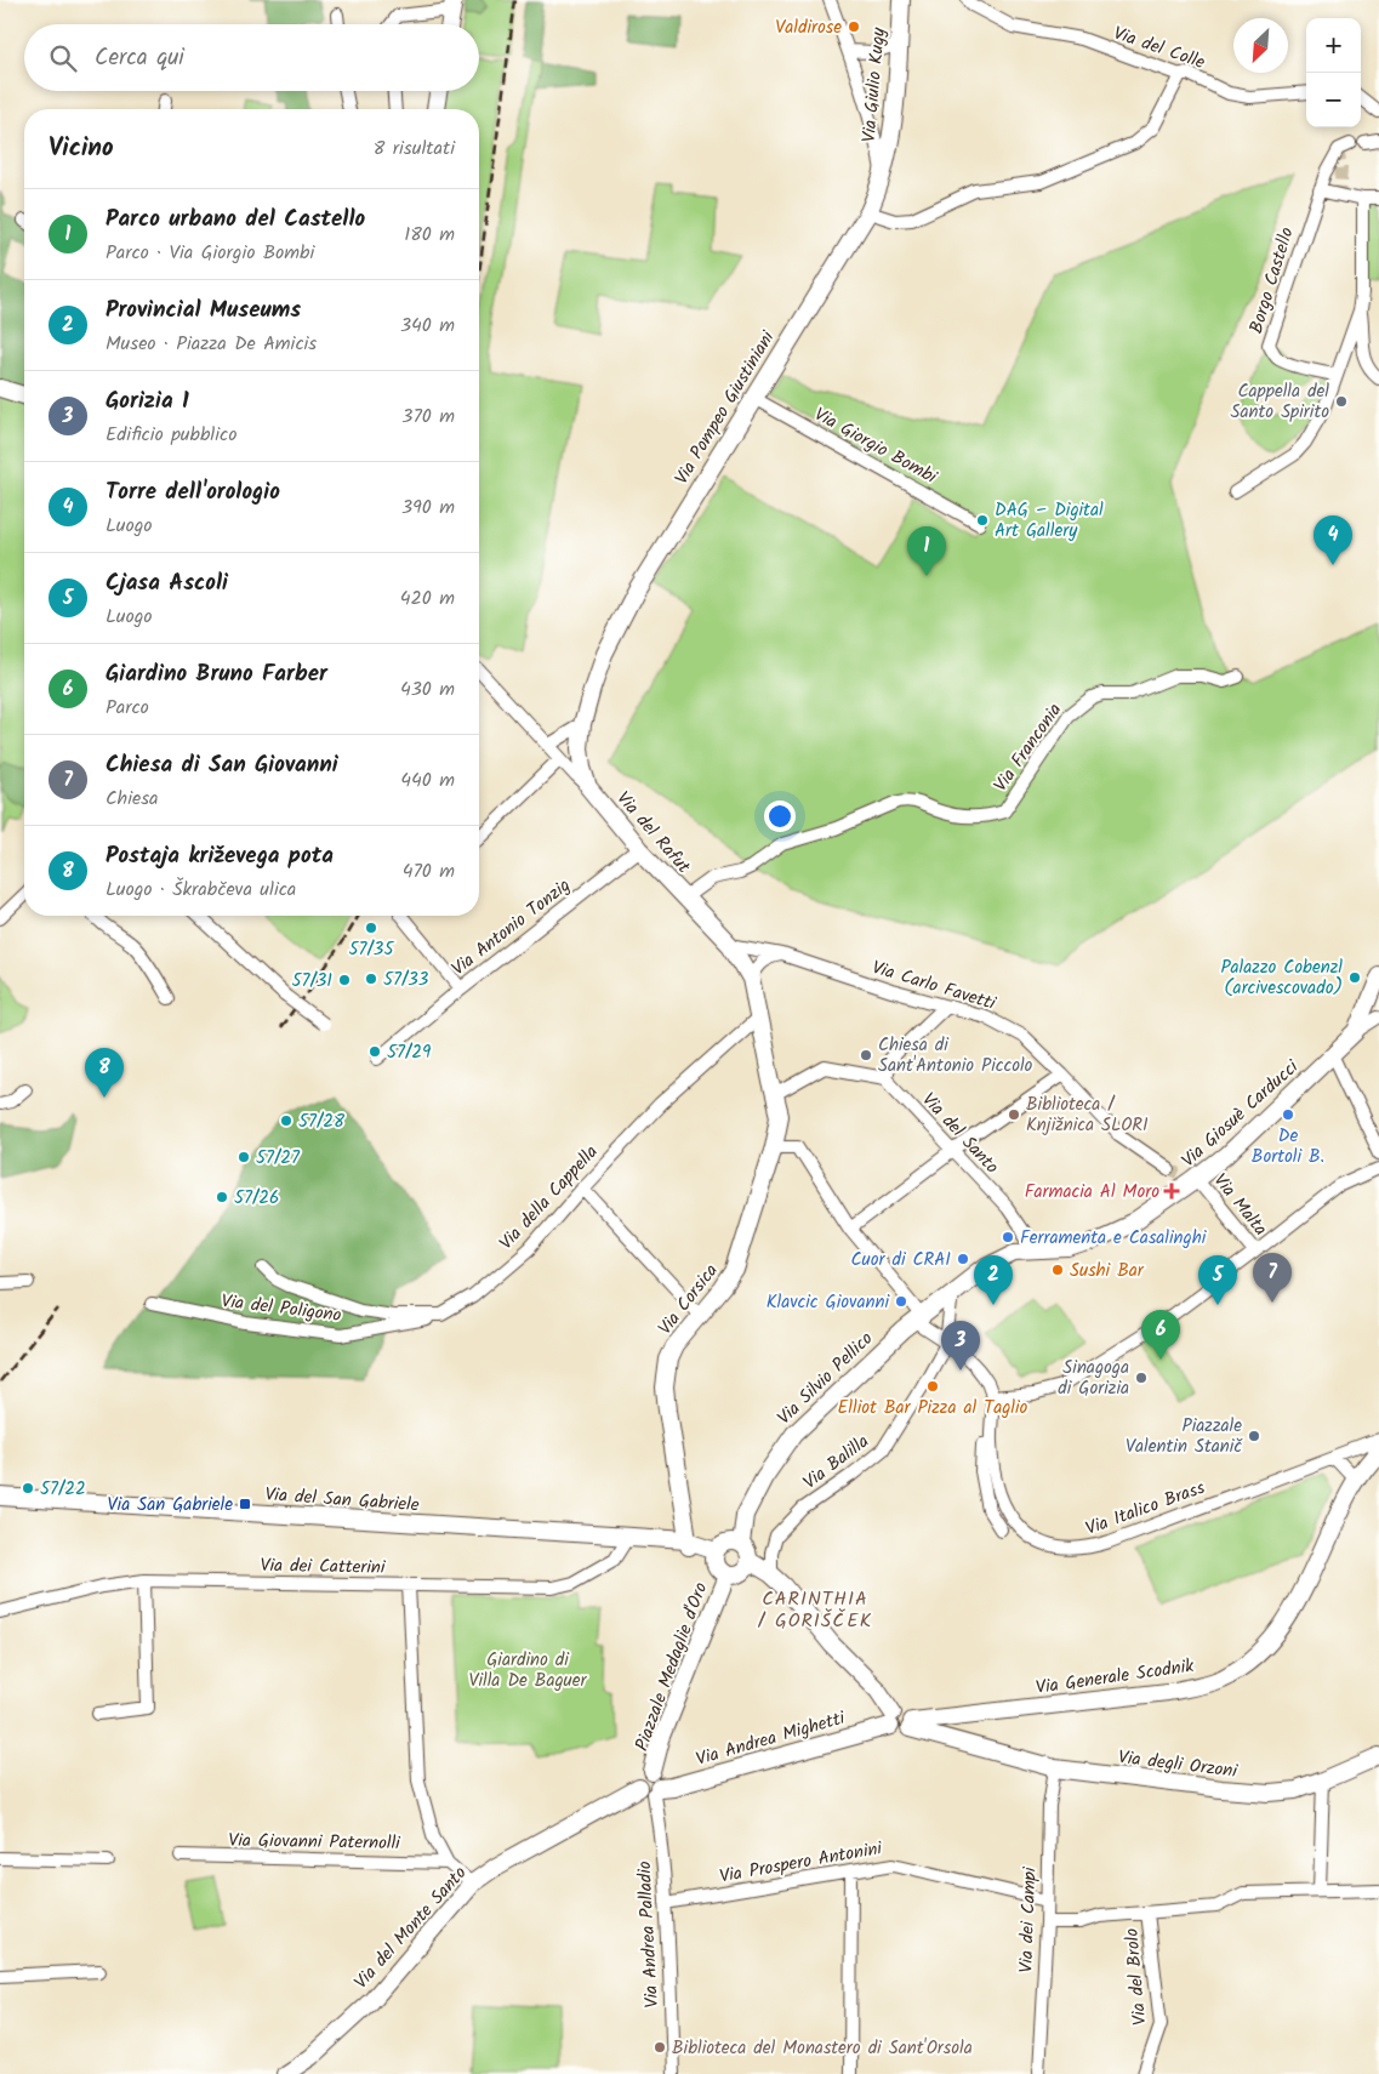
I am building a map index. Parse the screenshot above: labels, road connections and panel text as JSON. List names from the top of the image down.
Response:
{
  "streets": {
    "main road": [
      "Via Giulio Kugy",
      "Via Pompeo Giustiniani",
      "Via del Rafut",
      "Via Giosuè Carducci",
      "Via Corsica",
      "Via Silvio Pellico",
      "Via del San Gabriele",
      "Piazzale Medaglie d'Oro",
      "Via Generale Scodnik",
      "Via Andrea Mighetti",
      "Via degli Orzoni",
      "Via del Monte Santo"
    ],
    "street": [
      "Via del Colle",
      "Borgo Castello",
      "Via Giorgio Bombi",
      "Via Franconia",
      "Via Antonio Tonzig",
      "Via Carlo Favetti",
      "Via del Santo",
      "Via della Cappella",
      "Via Malta",
      "Via del Poligono",
      "Via Balilla",
      "Via Italico Brass",
      "Via dei Catterini",
      "Via Giovanni Paternolli",
      "Via Prospero Antonini",
      "Via dei Campi",
      "Via Andrea Palladio",
      "Via del Brolo"
    ]
  },
  "crossings": [
    ["Via Giulio Kugy", "Via Pompeo Giustiniani"],
    ["Via Pompeo Giustiniani", "Via Giorgio Bombi"],
    ["Via Pompeo Giustiniani", "Via del Rafut"],
    ["Via Franconia", "Via del Rafut"],
    ["Via del Rafut", "Via Antonio Tonzig"],
    ["Via del Rafut", "Via Carlo Favetti"],
    ["Via del Rafut", "Via della Cappella"],
    ["Via del Rafut", "Via Corsica"],
    ["Via Giosuè Carducci", "Via del Santo"],
    ["Via Giosuè Carducci", "Via Malta"],
    ["Via Giosuè Carducci", "Via Silvio Pellico"],
    ["Via della Cappella", "Via del Poligono"],
    ["Via Corsica", "Via del San Gabriele"],
    ["Via Silvio Pellico", "Via del San Gabriele"],
    ["Via Silvio Pellico", "Piazzale Medaglie d'Oro"],
    ["Via del San Gabriele", "Via dei Catterini"],
    ["Via del San Gabriele", "Piazzale Medaglie d'Oro"],
    ["Piazzale Medaglie d'Oro", "Via Andrea Mighetti"],
    ["Piazzale Medaglie d'Oro", "Via del Monte Santo"],
    ["Piazzale Medaglie d'Oro", "Via Andrea Palladio"],
    ["Via Generale Scodnik", "Via degli Orzoni"],
    ["Via Andrea Mighetti", "Via degli Orzoni"],
    ["Via Andrea Mighetti", "Via del Monte Santo"],
    ["Via Andrea Mighetti", "Via Andrea Palladio"],
    ["Via degli Orzoni", "Via dei Campi"],
    ["Via Prospero Antonini", "Via dei Campi"],
    ["Via Prospero Antonini", "Via Andrea Palladio"],
    ["Via dei Campi", "Via del Brolo"],
    ["Via del Monte Santo", "Via Andrea Palladio"]
  ],
  "districts": ["CARINTHIA / GORIŠČEK"],
  "parks": ["Giardino di Villa De Baguer"],
  "places": {
    "other": [
      "Valdirose",
      "Cappella del Santo Spirito",
      "DAG – Digital Art Gallery",
      "57/35",
      "Palazzo Cobenzl (arcivescovado)",
      "57/33",
      "57/31",
      "57/29",
      "Chiesa di Sant'Antonio Piccolo",
      "Biblioteca / Knjižnica SLORI",
      "De Bortoli B.",
      "57/28",
      "57/27",
      "57/26",
      "Ferramenta e Casalinghi",
      "Cuor di CRAI",
      "Sushi Bar",
      "Klavcic Giovanni",
      "Sinagoga di Gorizia",
      "Elliot Bar Pizza al Taglio",
      "Piazzale Valentin Stanič",
      "57/22",
      "Biblioteca del Monastero di Sant'Orsola"
    ],
    "health": ["Farmacia Al Moro"],
    "transit": ["Via San Gabriele"]
  },
  "north": "bottom left",
  "page": {
    "map_buttons": ["+", "−"],
    "search": "Cerca qui",
    "heading": ["Vicino", "8 risultati"],
    "list": [
      {
        "mark": "1",
        "name": "Parco urbano del Castello",
        "note": "Parco · Via Giorgio Bombi",
        "value": "180 m"
      },
      {
        "mark": "2",
        "name": "Provincial Museums",
        "note": "Museo · Piazza De Amicis",
        "value": "340 m"
      },
      {
        "mark": "3",
        "name": "Gorizia 1",
        "note": "Edificio pubblico",
        "value": "370 m"
      },
      {
        "mark": "4",
        "name": "Torre dell'orologio",
        "note": "Luogo",
        "value": "390 m"
      },
      {
        "mark": "5",
        "name": "Cjasa Ascoli",
        "note": "Luogo",
        "value": "420 m"
      },
      {
        "mark": "6",
        "name": "Giardino Bruno Farber",
        "note": "Parco",
        "value": "430 m"
      },
      {
        "mark": "7",
        "name": "Chiesa di San Giovanni",
        "note": "Chiesa",
        "value": "440 m"
      },
      {
        "mark": "8",
        "name": "Postaja križevega pota",
        "note": "Luogo · Škrabčeva ulica",
        "value": "470 m"
      }
    ],
    "pins": [
      "4",
      "1",
      "8",
      "7",
      "2",
      "5",
      "6",
      "3"
    ]
  }
}
